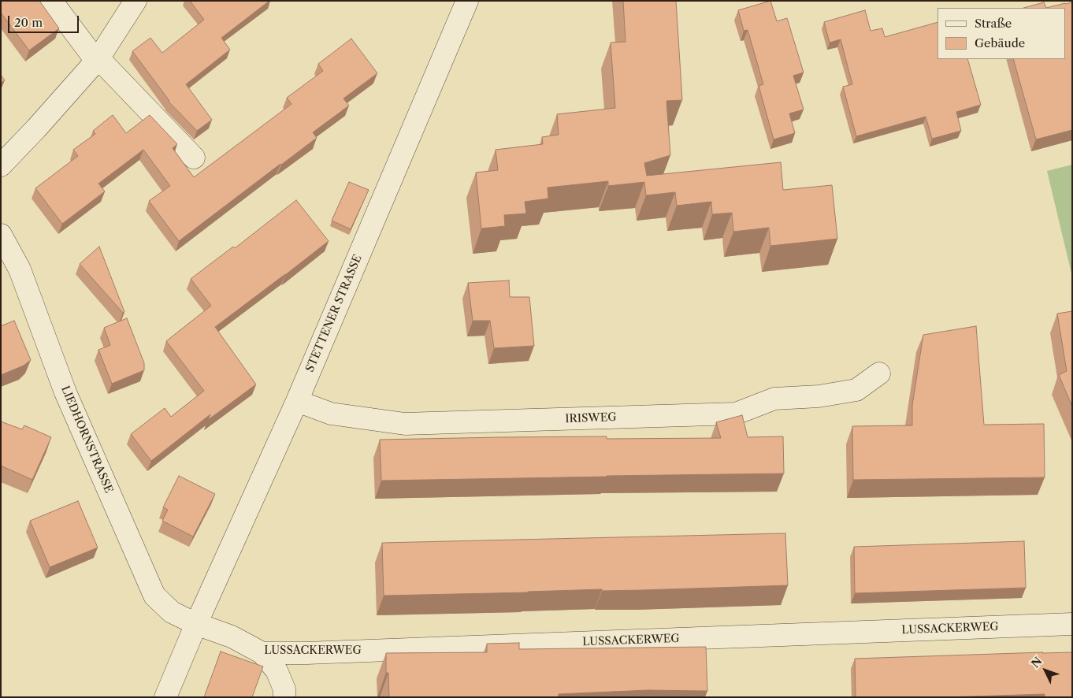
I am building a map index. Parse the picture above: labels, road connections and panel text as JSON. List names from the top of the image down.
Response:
{
  "streets": {
    "street": [
      "STETTENER STRASSE",
      "IRISWEG",
      "LIEDHORNSTRASSE",
      "LUSSACKERWEG"
    ]
  },
  "crossings": [
    ["STETTENER STRASSE", "IRISWEG"],
    ["STETTENER STRASSE", "LIEDHORNSTRASSE"],
    ["STETTENER STRASSE", "LUSSACKERWEG"],
    ["LIEDHORNSTRASSE", "LUSSACKERWEG"]
  ],
  "legend": ["Straße", "Gebäude"],
  "scale_bar": "20 m",
  "north": "top left"
}
